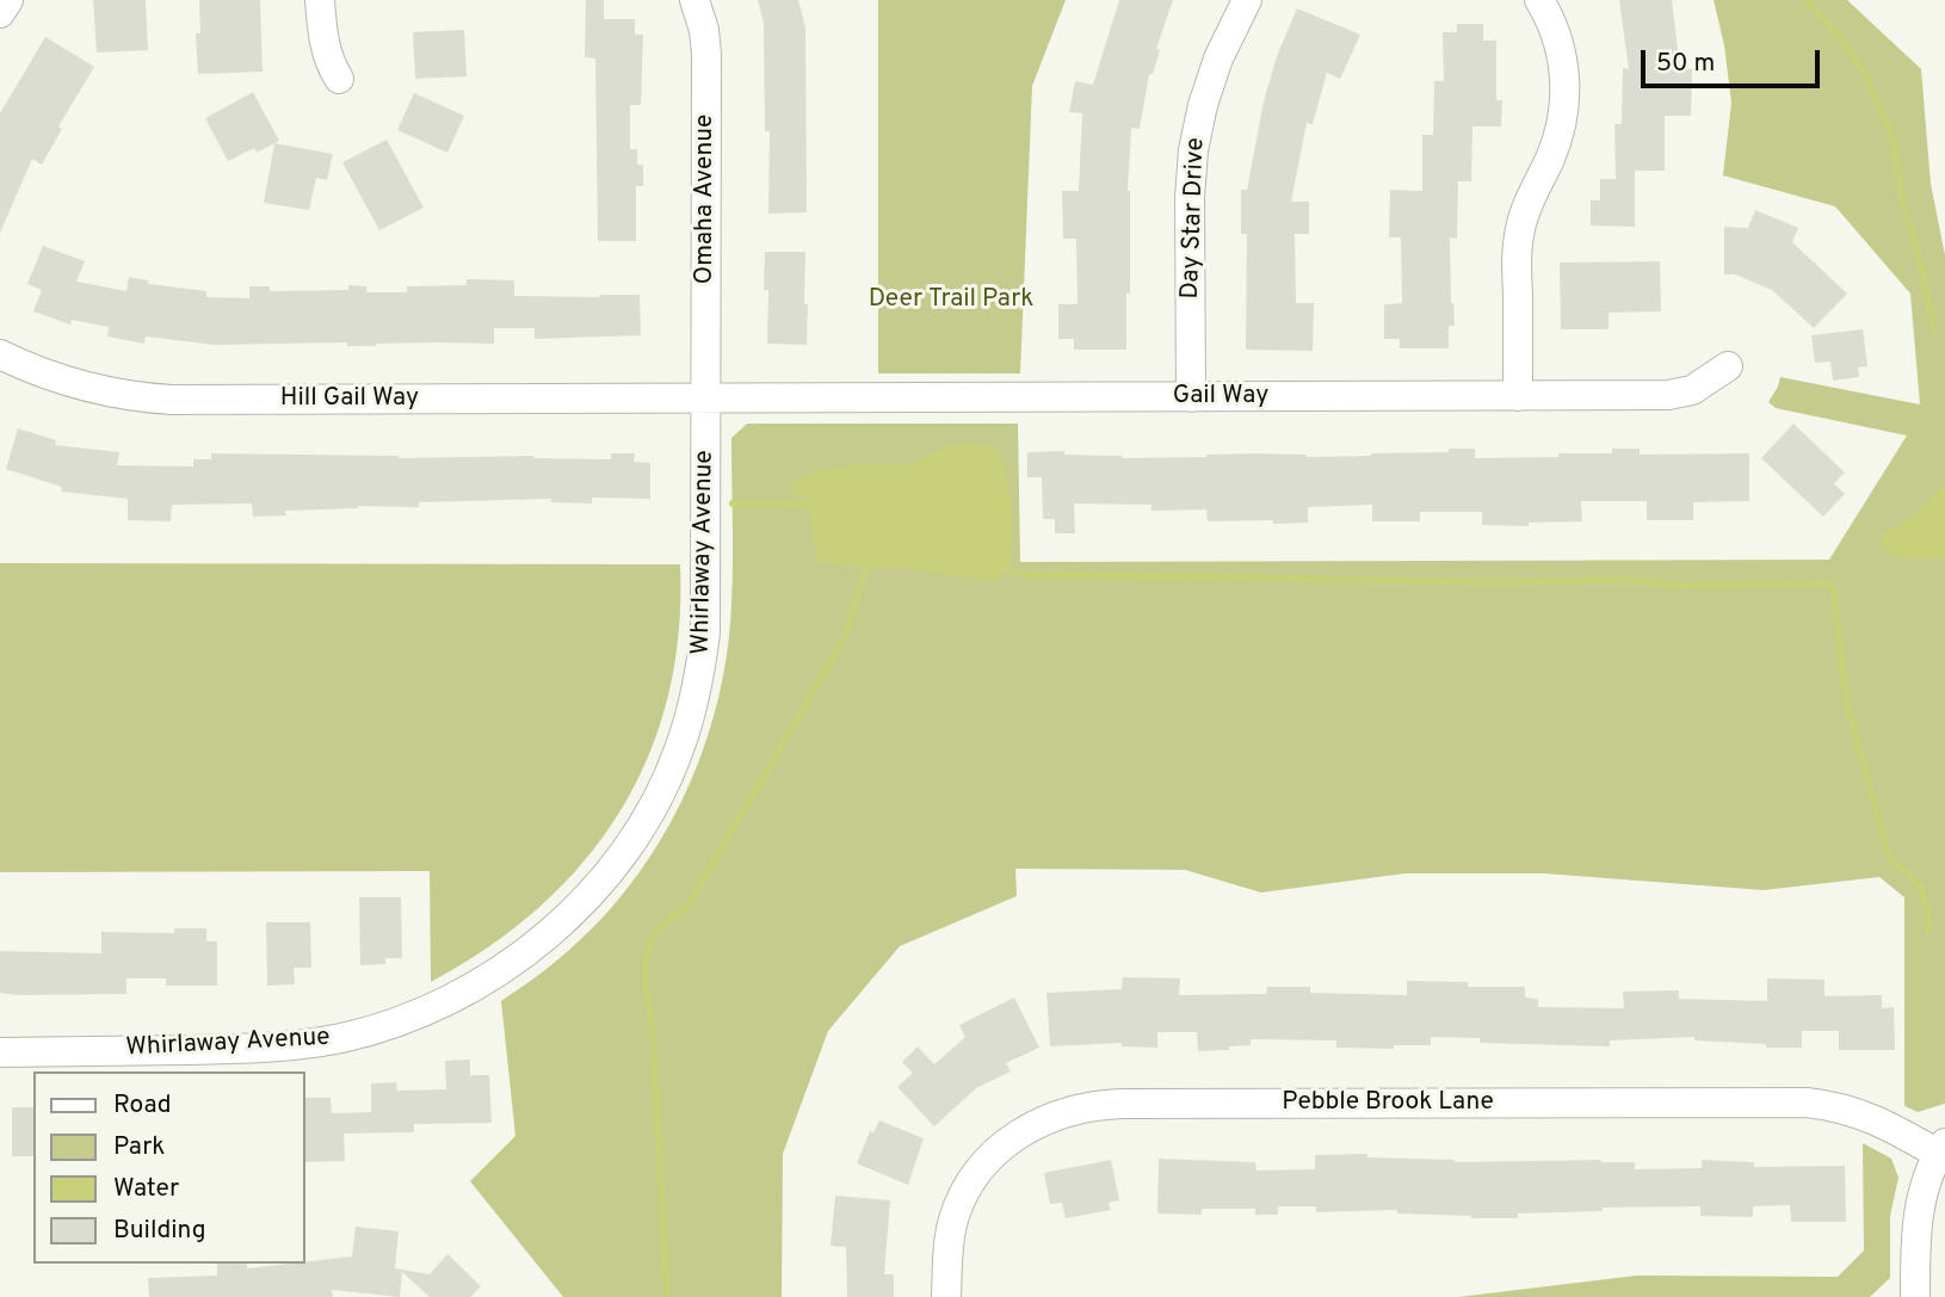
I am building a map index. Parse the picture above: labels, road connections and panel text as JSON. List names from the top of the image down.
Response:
{
  "streets": {
    "street": [
      "Omaha Avenue",
      "Day Star Drive",
      "Gail Way",
      "Hill Gail Way",
      "Whirlaway Avenue",
      "Pebble Brook Lane"
    ]
  },
  "crossings": [
    ["Omaha Avenue", "Gail Way"],
    ["Omaha Avenue", "Hill Gail Way"],
    ["Omaha Avenue", "Whirlaway Avenue"],
    ["Day Star Drive", "Gail Way"],
    ["Gail Way", "Hill Gail Way"],
    ["Gail Way", "Whirlaway Avenue"],
    ["Hill Gail Way", "Whirlaway Avenue"]
  ],
  "parks": ["Deer Trail Park"],
  "legend": [
    "Road",
    "Park",
    "Water",
    "Building"
  ],
  "scale_bar": "50 m"
}
